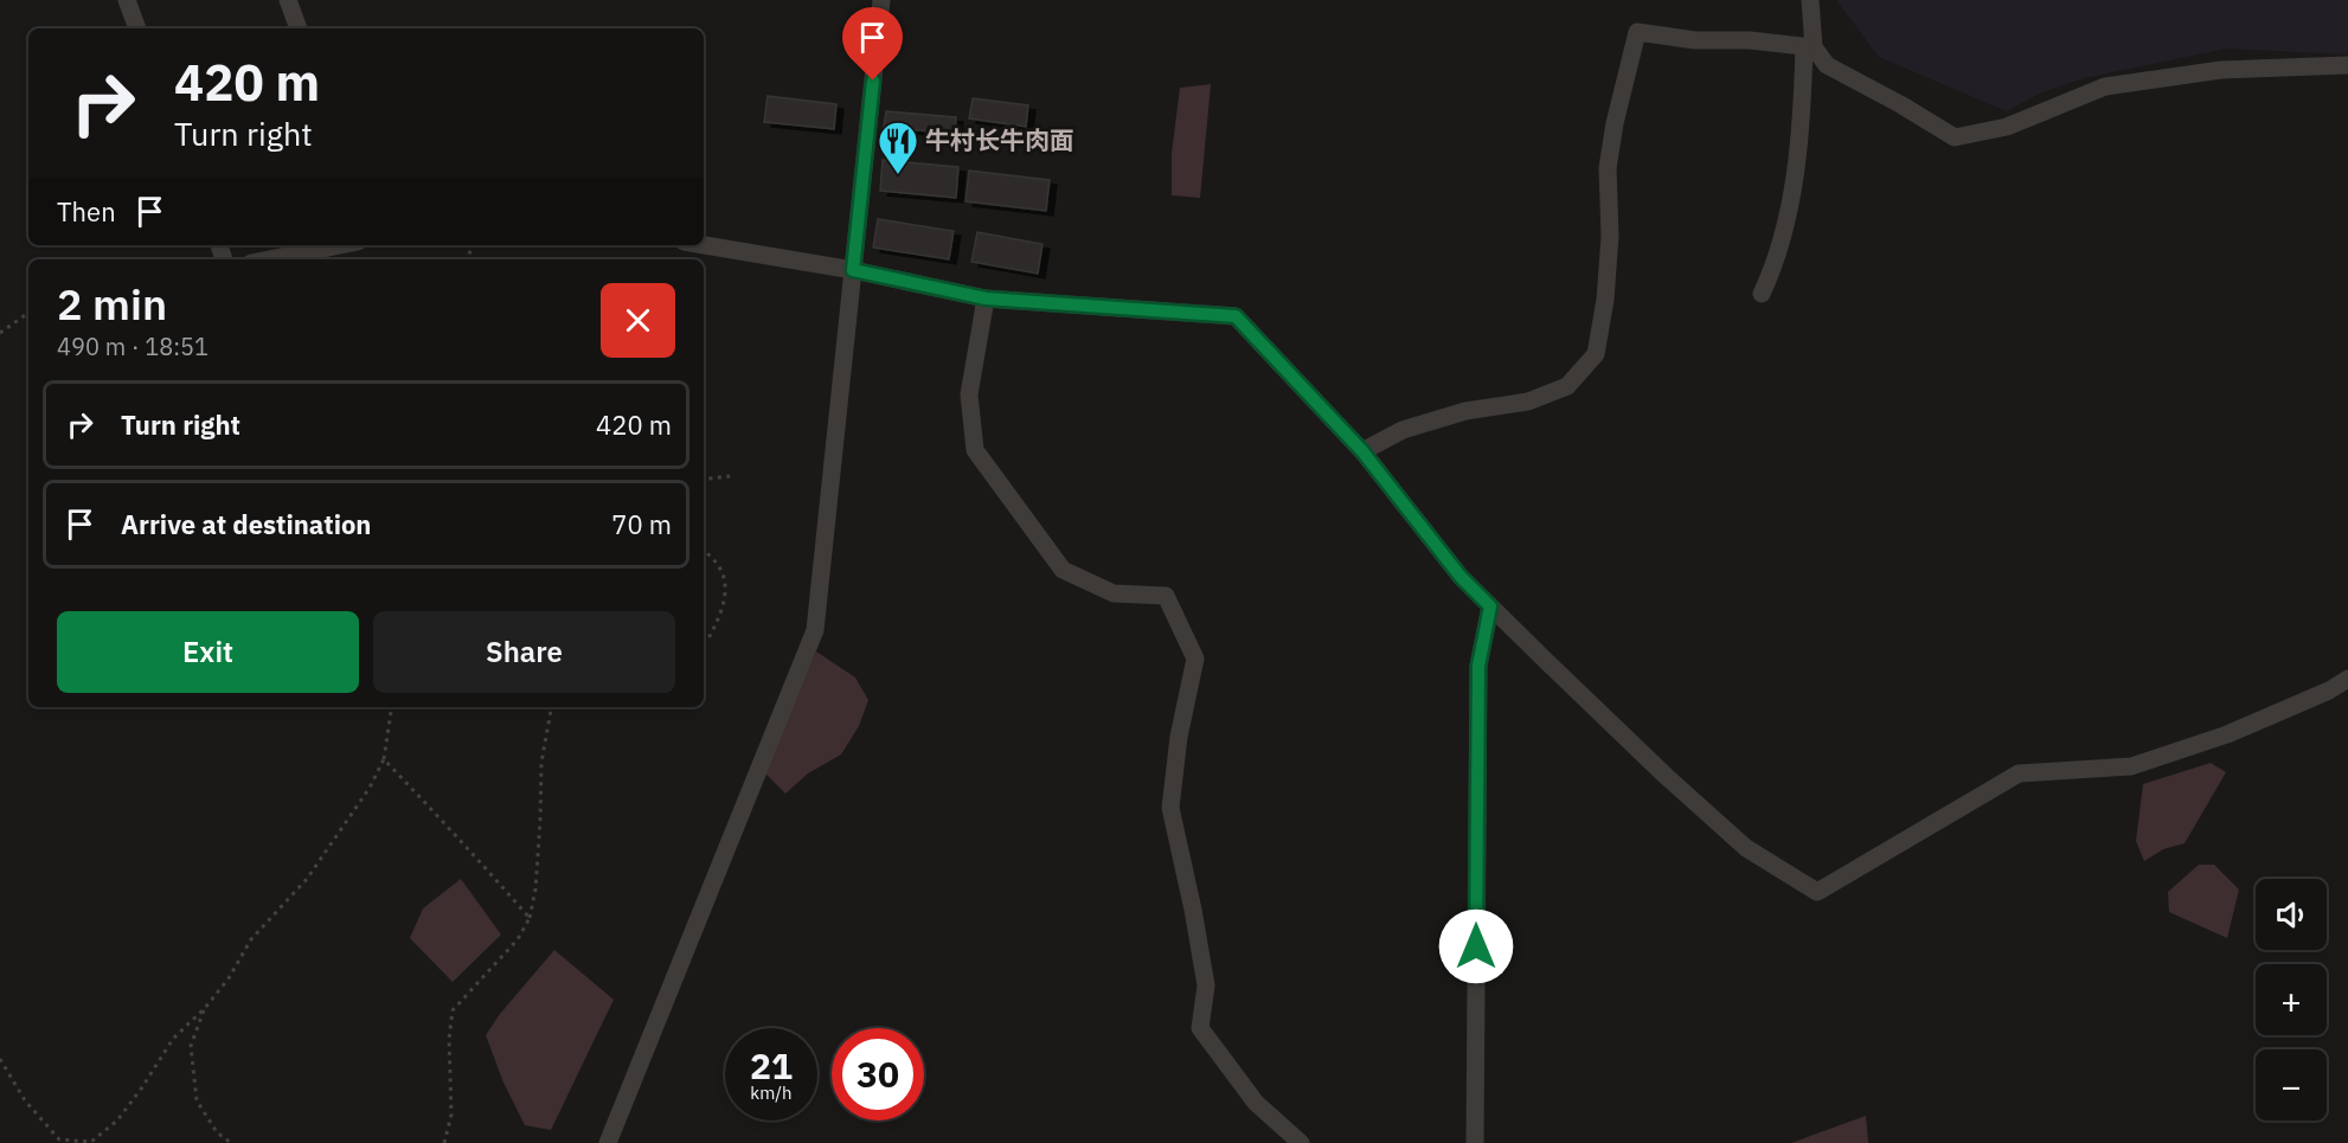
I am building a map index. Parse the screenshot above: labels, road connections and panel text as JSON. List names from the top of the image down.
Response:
{
  "places": {
    "restaurant": ["牛村长牛肉面"]
  },
  "page": {
    "turn": ["420 m", "Turn right"],
    "then": "Then",
    "heading": ["2 min", "490 m · 18:51"],
    "list": [
      {
        "name": "Turn right",
        "value": "420 m"
      },
      {
        "name": "Arrive at destination",
        "value": "70 m"
      }
    ],
    "buttons": ["Exit", "Share"],
    "map_buttons": ["+", "−"],
    "speed": "21 km/h",
    "limit": "30"
  }
}
